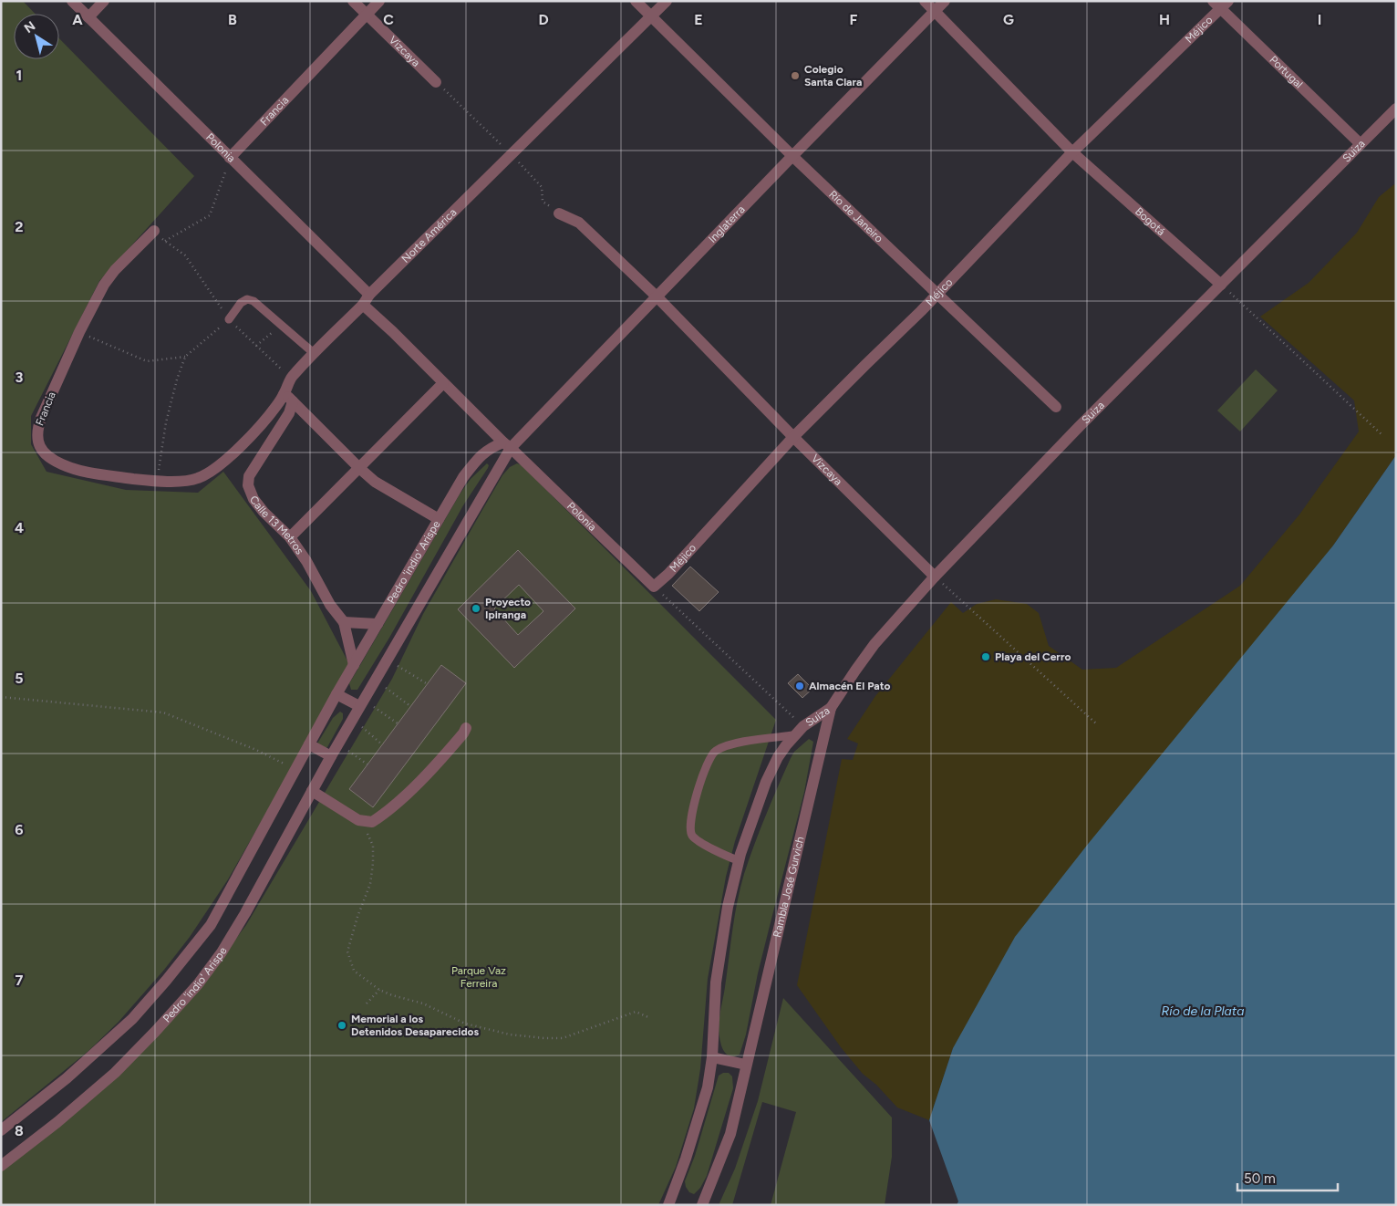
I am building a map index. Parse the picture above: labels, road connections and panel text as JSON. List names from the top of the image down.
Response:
{
  "streets": {
    "street": [
      "Méjico",
      "Vizcaya",
      "Portugal",
      "Francia",
      "Polonia",
      "Suiza",
      "Río de Janeiro",
      "Bogotá",
      "Inglaterra",
      "Norte América",
      "Calle 13 Metros",
      "Pedro 'indio' Arispe",
      "Rambla José Gurvich"
    ]
  },
  "crossings": [
    ["Méjico", "Vizcaya"],
    ["Méjico", "Portugal"],
    ["Méjico", "Polonia"],
    ["Méjico", "Río de Janeiro"],
    ["Méjico", "Bogotá"],
    ["Vizcaya", "Francia"],
    ["Vizcaya", "Suiza"],
    ["Vizcaya", "Inglaterra"],
    ["Portugal", "Suiza"],
    ["Francia", "Polonia"],
    ["Francia", "Norte América"],
    ["Polonia", "Inglaterra"],
    ["Polonia", "Norte América"],
    ["Polonia", "Pedro 'indio' Arispe"],
    ["Suiza", "Bogotá"],
    ["Suiza", "Rambla José Gurvich"],
    ["Río de Janeiro", "Inglaterra"],
    ["Río de Janeiro", "Norte América"],
    ["Bogotá", "Inglaterra"],
    ["Inglaterra", "Pedro 'indio' Arispe"],
    ["Norte América", "Calle 13 Metros"],
    ["Calle 13 Metros", "Pedro 'indio' Arispe"]
  ],
  "water": ["Río de la Plata"],
  "parks": ["Parque Vaz Ferreira"],
  "places": [
    "Colegio Santa Clara",
    "Proyecto Ipiranga",
    "Playa del Cerro",
    "Almacén El Pato",
    "Memorial a los Detenidos Desaparecidos"
  ],
  "scale_bar": "50 m",
  "north": "top left",
  "grid": {
    "columns": [
      "A",
      "B",
      "C",
      "D",
      "E",
      "F",
      "G",
      "H",
      "I"
    ],
    "rows": [
      "1",
      "2",
      "3",
      "4",
      "5",
      "6",
      "7",
      "8"
    ]
  }
}
